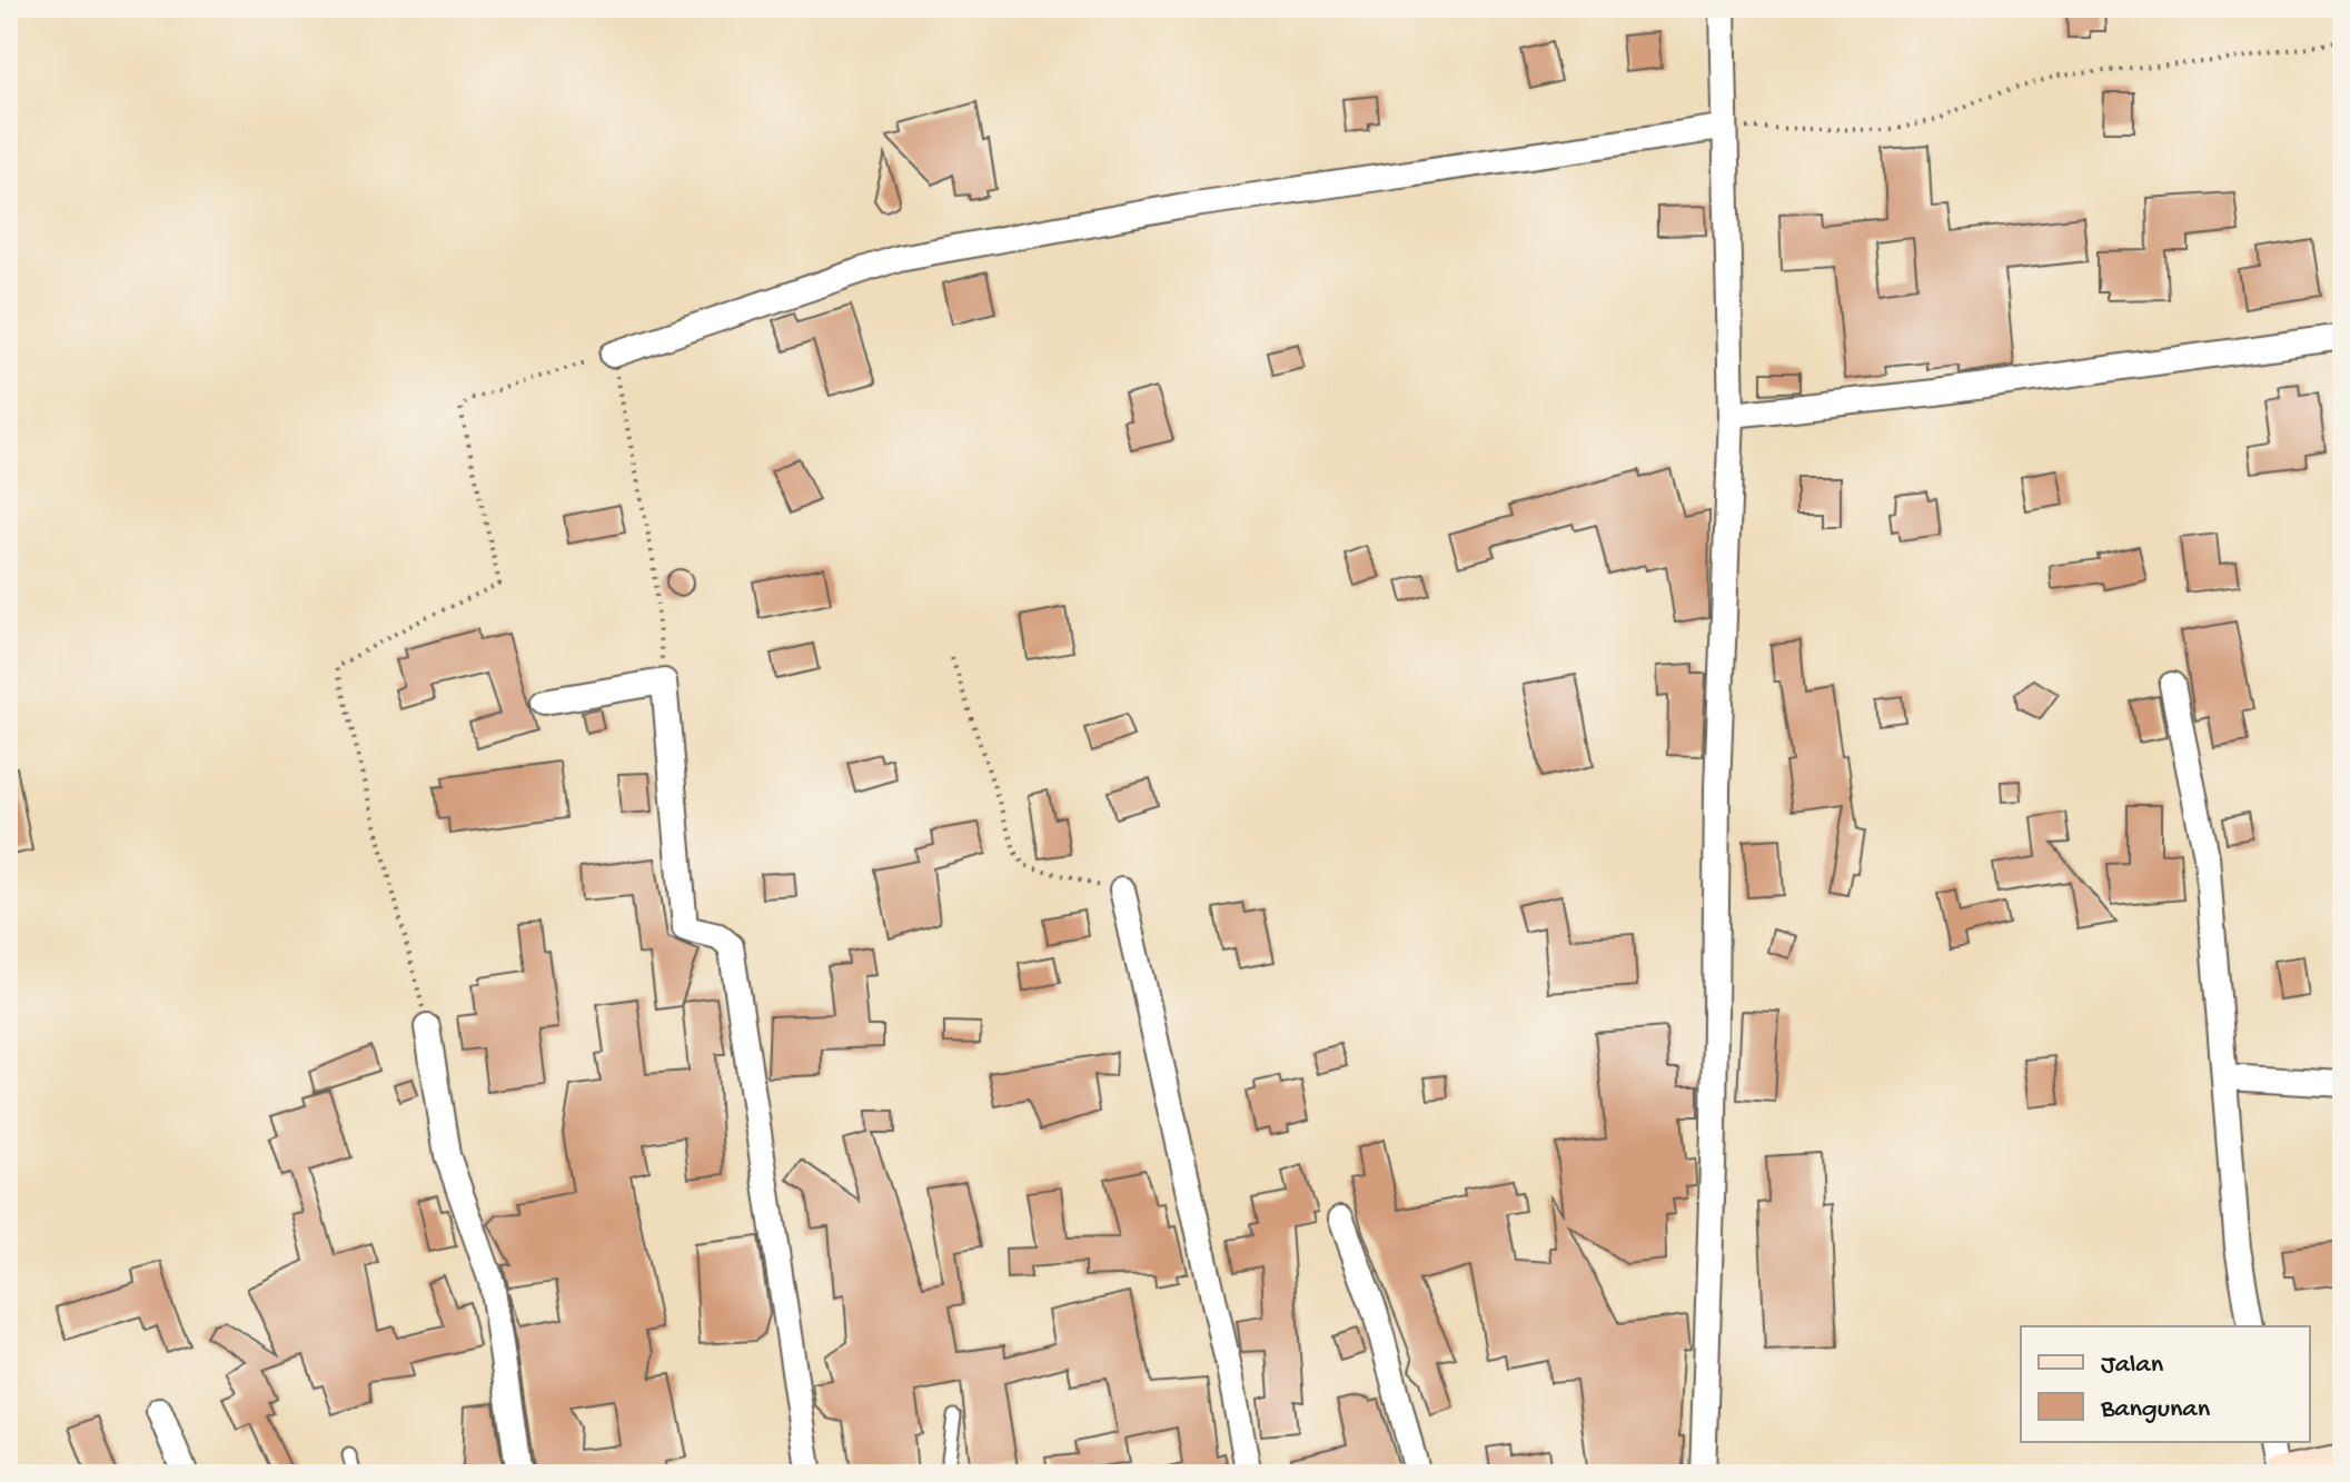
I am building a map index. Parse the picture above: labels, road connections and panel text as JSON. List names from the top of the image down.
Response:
{
  "legend": ["Jalan", "Bangunan"]
}
